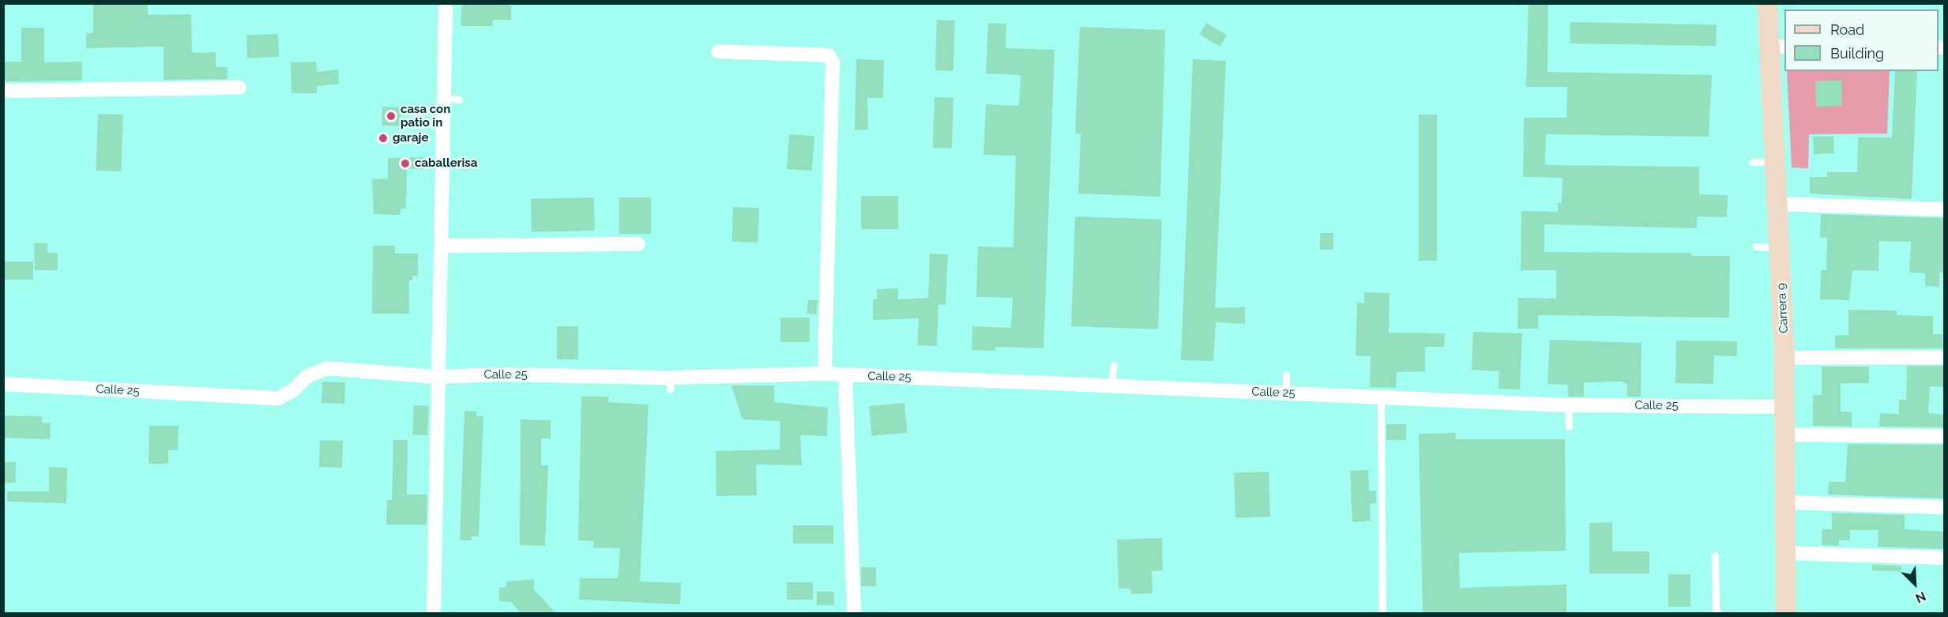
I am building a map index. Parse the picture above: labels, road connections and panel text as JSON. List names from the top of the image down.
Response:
{
  "streets": {
    "main road": ["Carrera 9"],
    "street": ["Calle 25"]
  },
  "crossings": [
    ["Carrera 9", "Calle 25"]
  ],
  "places": ["casa con patio in", "garaje", "caballerisa"],
  "legend": ["Road", "Building"],
  "north": "bottom right"
}
